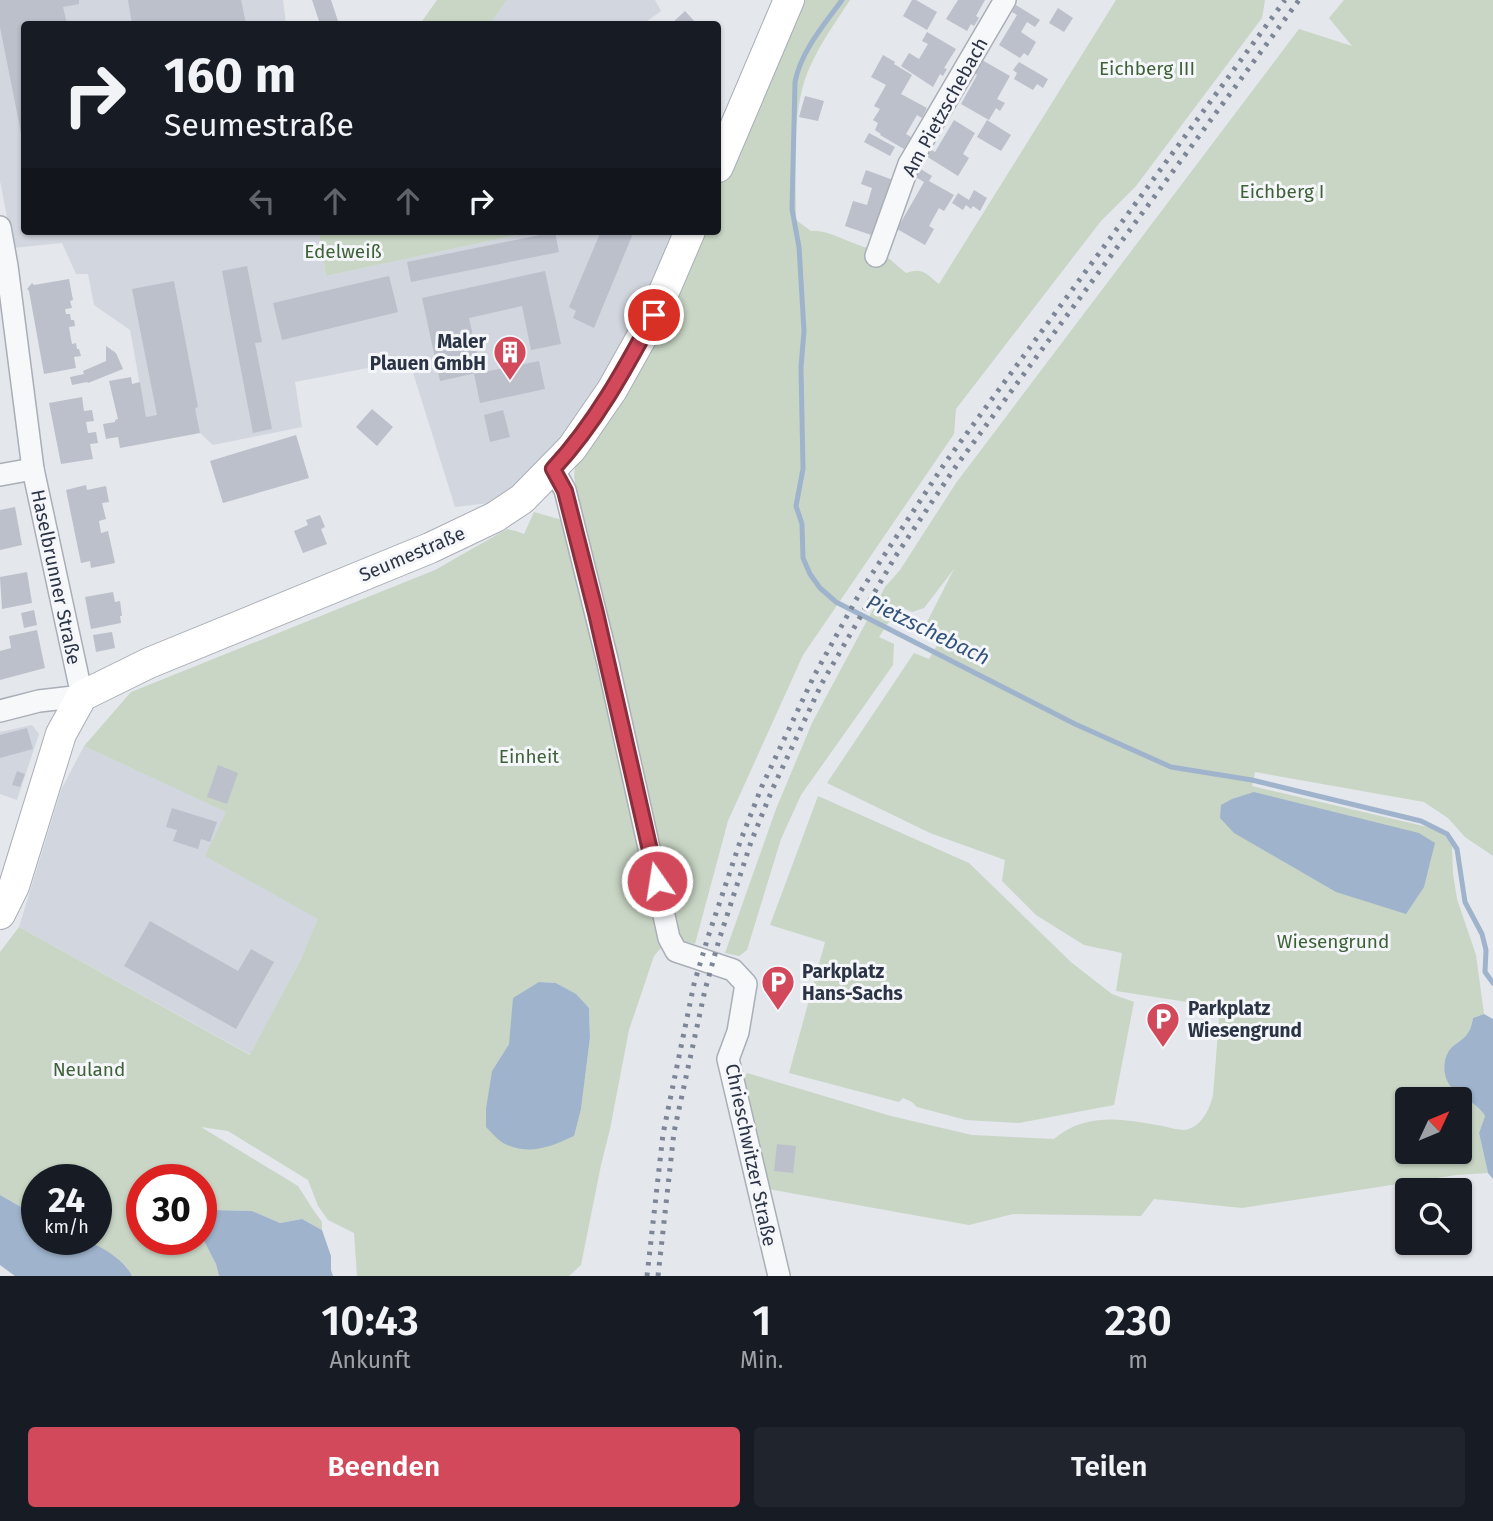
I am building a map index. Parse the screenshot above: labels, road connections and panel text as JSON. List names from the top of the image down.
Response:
{
  "streets": {
    "street": [
      "Am Pietzschebach",
      "Seumestraße",
      "Haselbrunner Straße",
      "Chrieschwitzer Straße"
    ]
  },
  "crossings": [
    ["Seumestraße", "Haselbrunner Straße"],
    ["Seumestraße", "Chrieschwitzer Straße"]
  ],
  "water": ["Pietzschebach"],
  "parks": [
    "Eichberg III",
    "Eichberg I",
    "Edelweiß",
    "Einheit",
    "Wiesengrund",
    "Neuland"
  ],
  "places": {
    "building": ["Maler Plauen GmbH"],
    "parking": ["Parkplatz Hans-Sachs", "Parkplatz Wiesengrund"]
  },
  "north": "top right",
  "page": {
    "turn": ["160 m", "Seumestraße"],
    "speed": "24 km/h",
    "limit": "30",
    "eta": [
      "10:43",
      "Ankunft",
      "1",
      "Min.",
      "230",
      "m"
    ],
    "buttons": ["Beenden", "Teilen"]
  }
}
